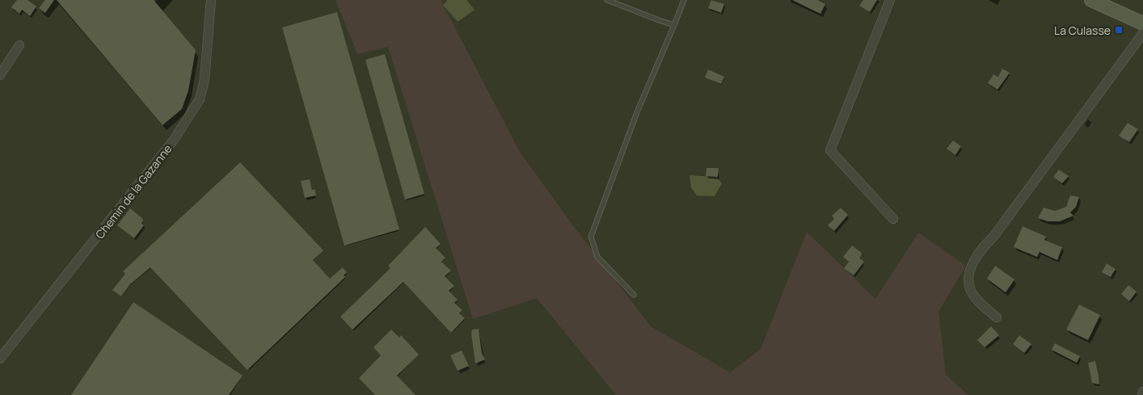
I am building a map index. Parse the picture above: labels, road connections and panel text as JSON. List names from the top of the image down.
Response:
{
  "streets": {
    "street": ["Chemin de la Gazanne"]
  },
  "places": {
    "transit": ["La Culasse"]
  }
}
